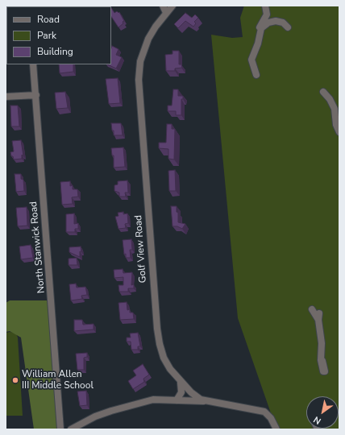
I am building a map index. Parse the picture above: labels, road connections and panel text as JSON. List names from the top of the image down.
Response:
{
  "streets": {
    "street": ["North Stanwick Road", "Golf View Road"]
  },
  "places": ["William Allen III Middle School"],
  "legend": ["Road", "Park", "Building"],
  "north": "bottom left"
}
